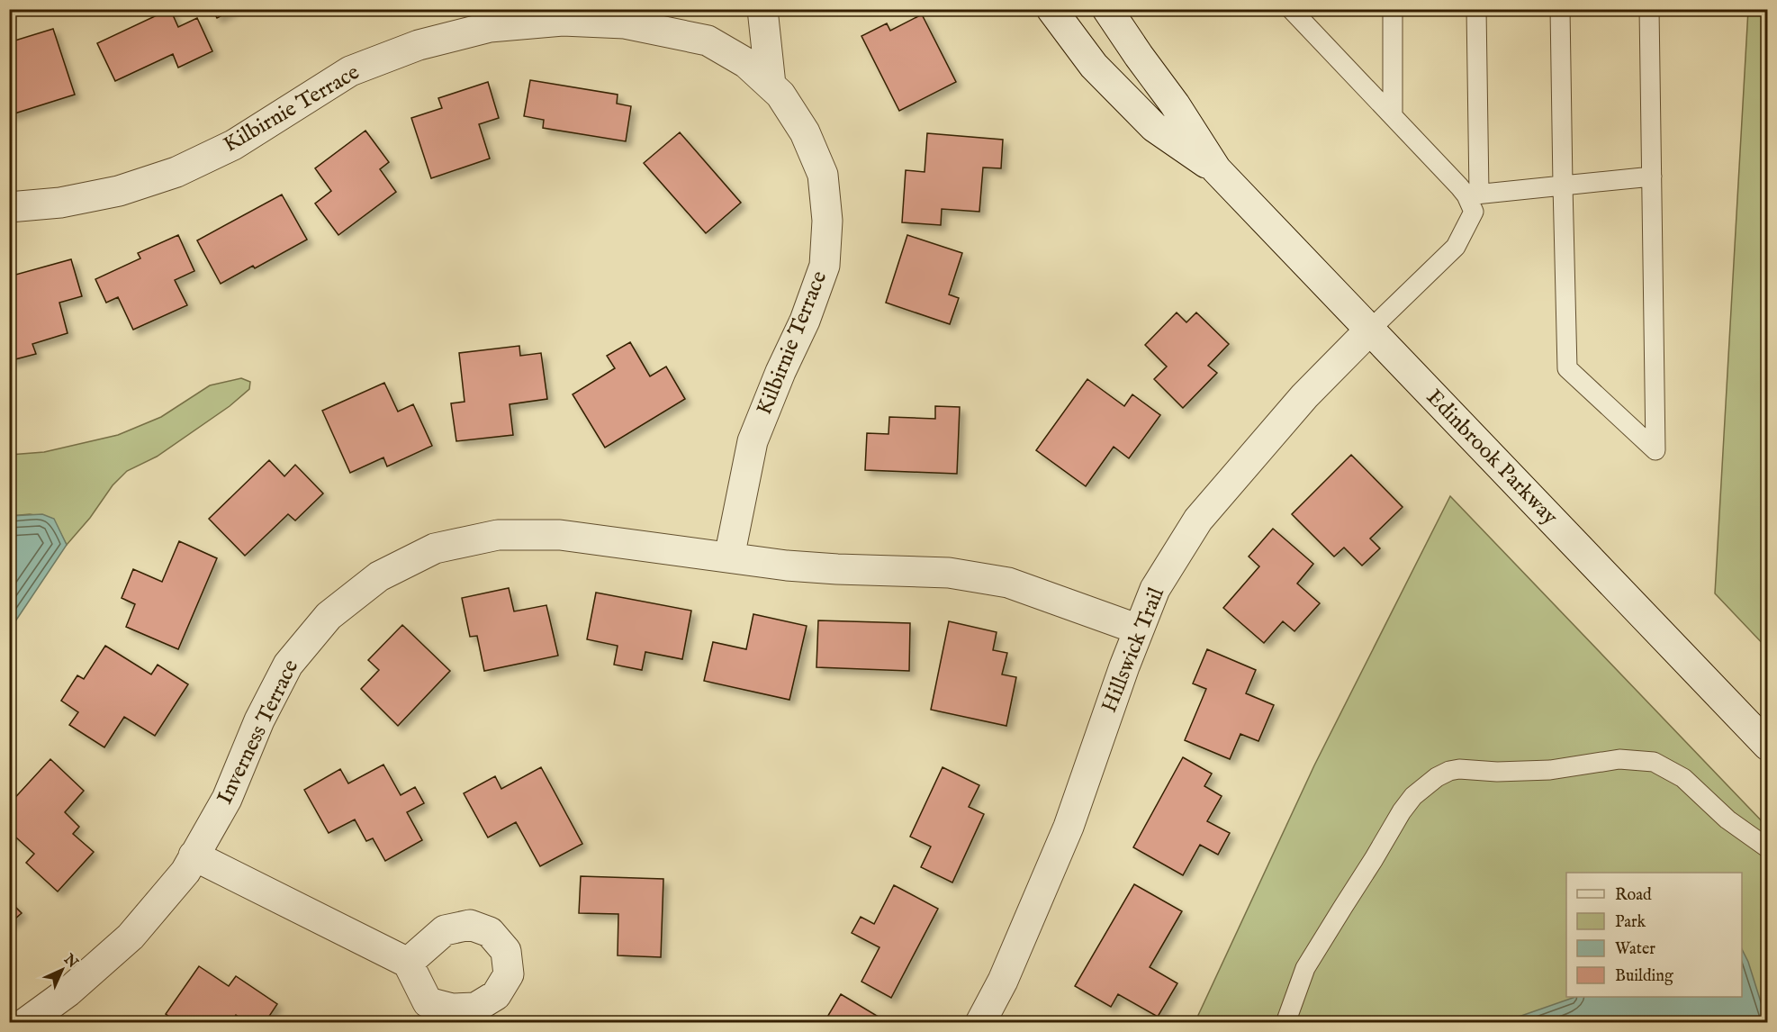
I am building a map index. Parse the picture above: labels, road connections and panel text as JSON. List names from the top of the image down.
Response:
{
  "streets": {
    "street": [
      "Kilbirnie Terrace",
      "Edinbrook Parkway",
      "Hillswick Trail",
      "Inverness Terrace"
    ]
  },
  "crossings": [
    ["Kilbirnie Terrace", "Inverness Terrace"],
    ["Edinbrook Parkway", "Hillswick Trail"]
  ],
  "legend": [
    "Road",
    "Park",
    "Water",
    "Building"
  ],
  "north": "top right"
}
